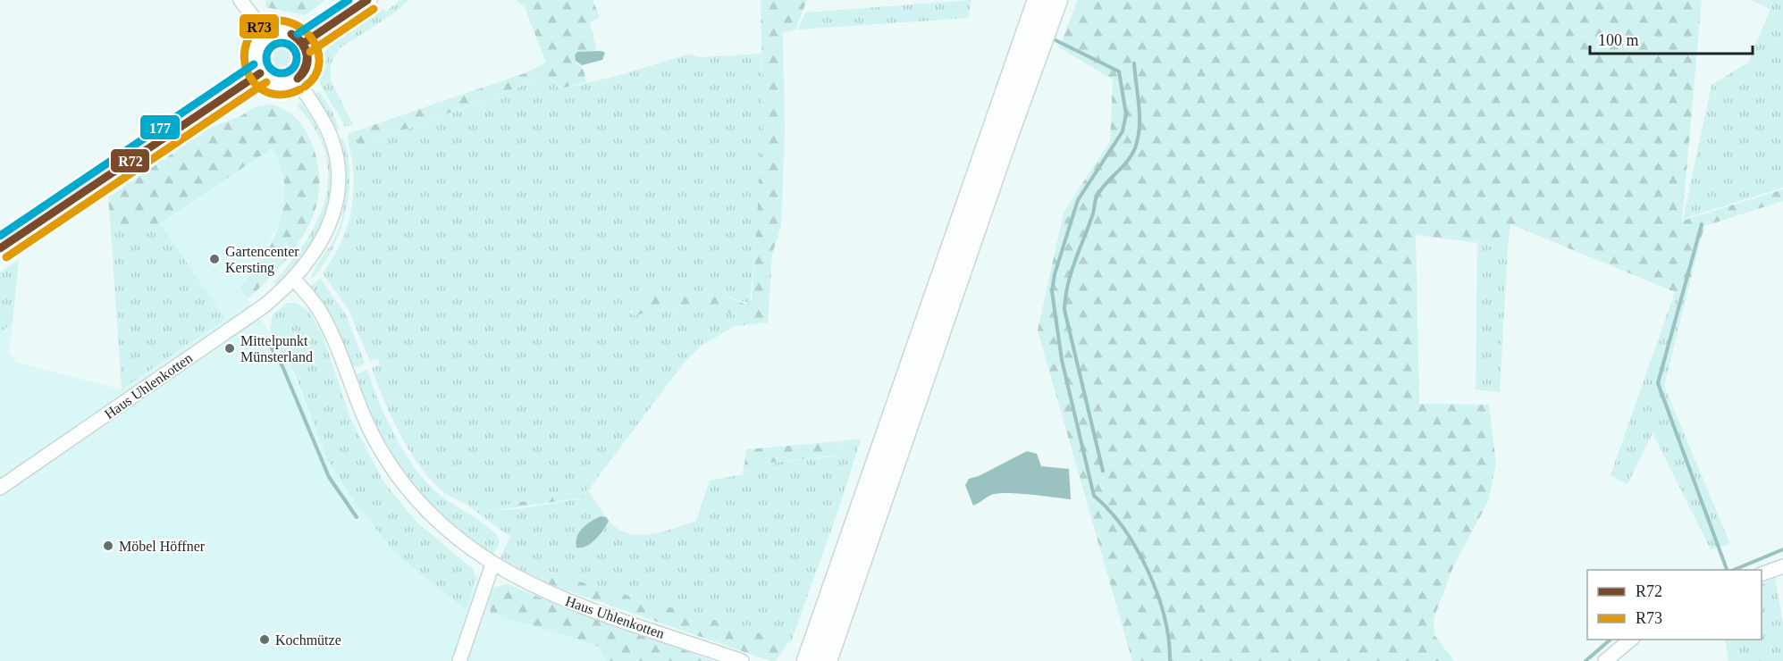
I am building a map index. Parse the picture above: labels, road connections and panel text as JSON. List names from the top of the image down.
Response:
{
  "streets": {
    "street": ["Haus Uhlenkotten"]
  },
  "places": [
    "Gartencenter Kersting",
    "Mittelpunkt Münsterland",
    "Möbel Höffner",
    "Kochmütze"
  ],
  "lines": ["transit line R72", "transit line 177", "transit line R73"],
  "legend": ["R72", "R73"],
  "scale_bar": "100 m"
}
